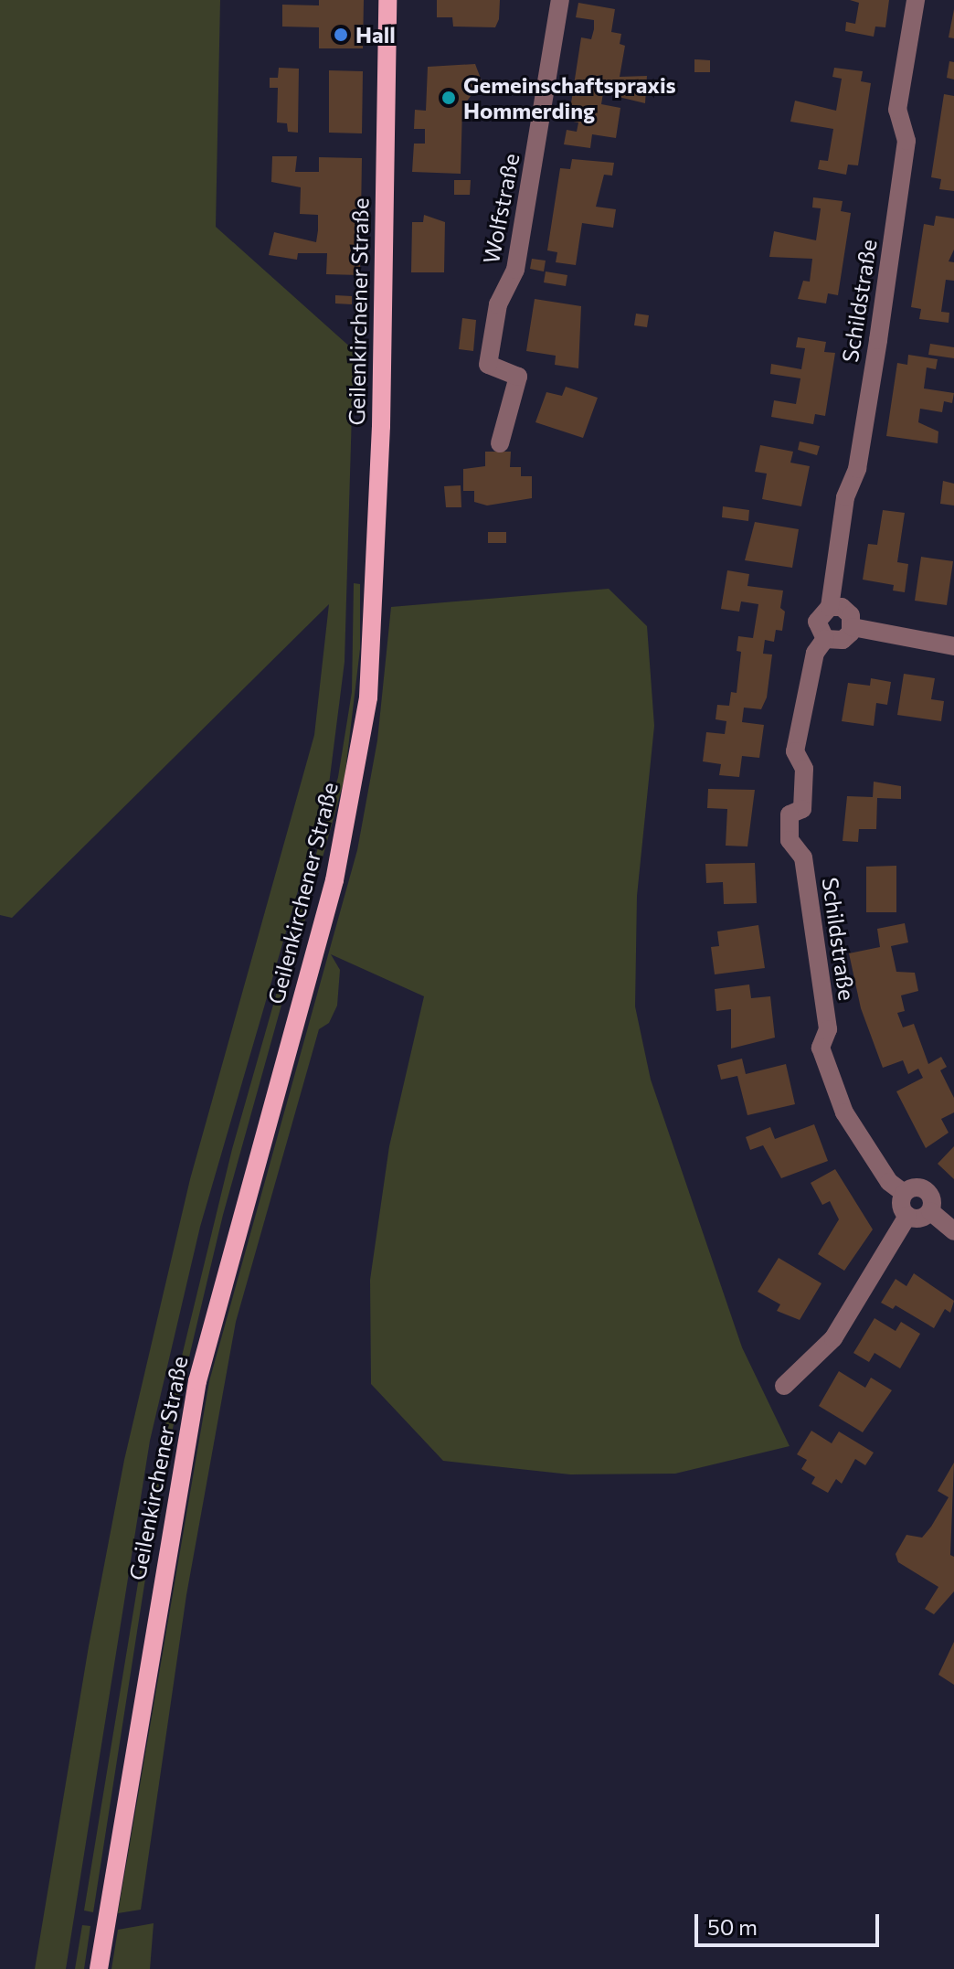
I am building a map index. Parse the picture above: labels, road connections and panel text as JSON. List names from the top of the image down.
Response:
{
  "streets": {
    "main road": ["Geilenkirchener Straße"],
    "street": ["Wolfstraße", "Schildstraße"]
  },
  "places": ["Hall", "Gemeinschaftspraxis Hommerding"],
  "scale_bar": "50 m"
}
